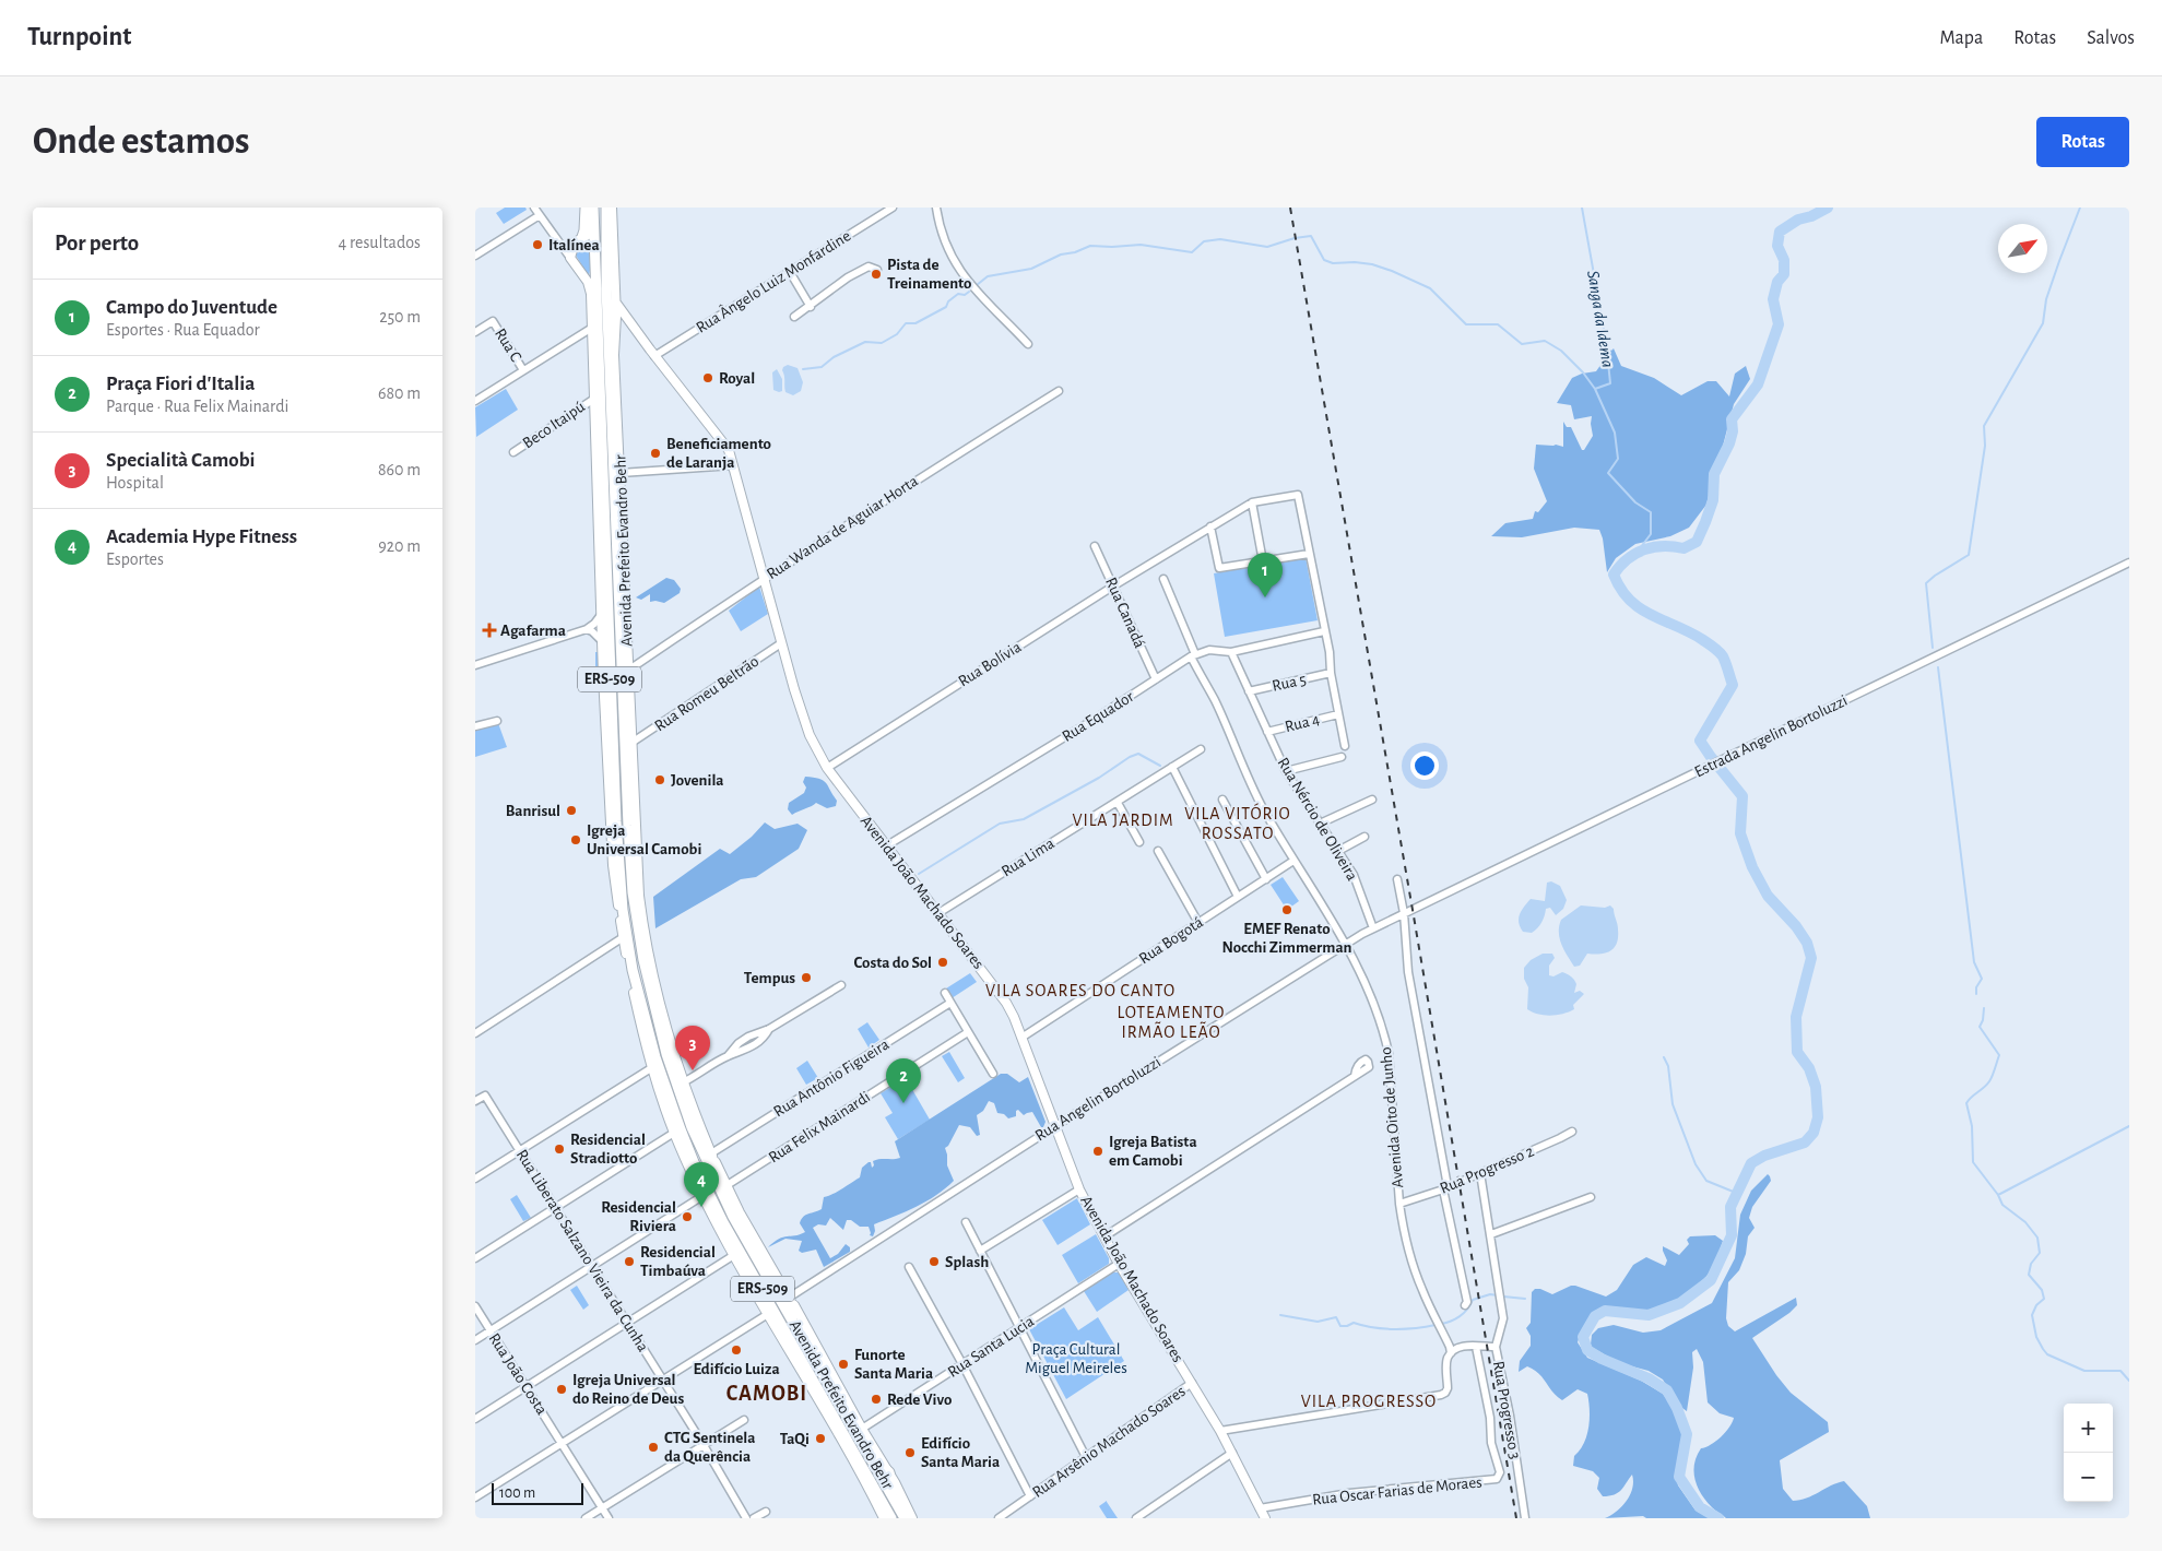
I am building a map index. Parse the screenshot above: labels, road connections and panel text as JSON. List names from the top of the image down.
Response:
{
  "streets": {
    "highway": ["Avenida Prefeito Evandro Behr", "ERS-509"],
    "main road": ["Avenida João Machado Soares"],
    "street": [
      "Rua Ângelo Luiz Monfardine",
      "Rua C",
      "Beco Itaipú",
      "Rua Wanda de Aguiar Horta",
      "Rua Canadá",
      "Rua Bolívia",
      "Rua 5",
      "Rua Romeu Beltrão",
      "Rua Equador",
      "Rua 4",
      "Estrada Angelin Bortoluzzi",
      "Rua Nércio de Oliveira",
      "Rua Lima",
      "Rua Bogotá",
      "Rua Antônio Figueira",
      "Rua Angelin Bortoluzzi",
      "Avenida Oito de Junho",
      "Rua Felix Mainardi",
      "Rua Progresso 2",
      "Rua Liberato Salzano Vieira da Cunha",
      "Rua Santa Lucia",
      "Rua João Costa",
      "Rua Progresso 3",
      "Rua Arsênio Machado Soares",
      "Rua Oscar Farias de Moraes"
    ]
  },
  "crossings": [
    ["Rua Ângelo Luiz Monfardine", "Avenida João Machado Soares"],
    ["Beco Itaipú", "Avenida Prefeito Evandro Behr"],
    ["Rua Wanda de Aguiar Horta", "Avenida Prefeito Evandro Behr"],
    ["Rua Wanda de Aguiar Horta", "Avenida João Machado Soares"],
    ["Avenida Prefeito Evandro Behr", "ERS-509"],
    ["Avenida Prefeito Evandro Behr", "Rua Romeu Beltrão"],
    ["Avenida Prefeito Evandro Behr", "Avenida João Machado Soares"],
    ["Avenida Prefeito Evandro Behr", "Rua Antônio Figueira"],
    ["Avenida Prefeito Evandro Behr", "Rua Angelin Bortoluzzi"],
    ["Avenida Prefeito Evandro Behr", "Rua Felix Mainardi"],
    ["Avenida Prefeito Evandro Behr", "Rua Santa Lucia"],
    ["Rua Canadá", "Rua Bolívia"],
    ["Rua Canadá", "Rua Equador"],
    ["Rua Bolívia", "Avenida João Machado Soares"],
    ["ERS-509", "Rua Antônio Figueira"],
    ["ERS-509", "Rua Angelin Bortoluzzi"],
    ["ERS-509", "Rua Felix Mainardi"],
    ["ERS-509", "Rua Santa Lucia"],
    ["Rua 5", "Rua Nércio de Oliveira"],
    ["Rua Romeu Beltrão", "Avenida João Machado Soares"],
    ["Rua Equador", "Rua Nércio de Oliveira"],
    ["Rua Equador", "Avenida João Machado Soares"],
    ["Rua Equador", "Avenida Oito de Junho"],
    ["Rua 4", "Rua Nércio de Oliveira"],
    ["Estrada Angelin Bortoluzzi", "Rua Angelin Bortoluzzi"],
    ["Rua Nércio de Oliveira", "Rua Angelin Bortoluzzi"],
    ["Rua Lima", "Avenida João Machado Soares"],
    ["Avenida João Machado Soares", "Rua Bogotá"],
    ["Avenida João Machado Soares", "Rua Angelin Bortoluzzi"],
    ["Avenida João Machado Soares", "Rua Santa Lucia"],
    ["Avenida João Machado Soares", "Rua Arsênio Machado Soares"],
    ["Avenida João Machado Soares", "Rua Oscar Farias de Moraes"],
    ["Rua Bogotá", "Avenida Oito de Junho"],
    ["Rua Angelin Bortoluzzi", "Avenida Oito de Junho"],
    ["Avenida Oito de Junho", "Rua Progresso 2"],
    ["Rua Progresso 2", "Rua Progresso 3"]
  ],
  "districts": [
    "VILA VITÓRIO ROSSATO",
    "VILA JARDIM",
    "VILA SOARES DO CANTO",
    "LOTEAMENTO IRMÃO LEÃO",
    "CAMOBI",
    "VILA PROGRESSO"
  ],
  "water": ["Sanga da Idema"],
  "parks": ["Praça Cultural Miguel Meireles"],
  "places": {
    "other": [
      "Italínea",
      "Pista de Treinamento",
      "Royal",
      "Beneficiamento de Laranja",
      "Jovenila",
      "Banrisul",
      "Igreja Universal Camobi",
      "EMEF Renato Nocchi Zimmerman",
      "Costa do Sol",
      "Tempus",
      "Residencial Stradiotto",
      "Igreja Batista em Camobi",
      "Residencial Riviera",
      "Residencial Timbaúva",
      "Splash",
      "Edifício Luiza",
      "Funorte Santa Maria",
      "Igreja Universal do Reino de Deus",
      "Rede Vivo",
      "TaQi",
      "CTG Sentinela da Querência",
      "Edifício Santa Maria"
    ],
    "health": ["Agafarma"]
  },
  "scale_bar": "100 m",
  "north": "top right",
  "page": {
    "header": "Turnpoint",
    "nav": ["Mapa", "Rotas", "Salvos"],
    "buttons": "Rotas",
    "title": "Onde estamos",
    "heading": ["Por perto", "4 resultados"],
    "list": [
      {
        "mark": "1",
        "name": "Campo do Juventude",
        "note": "Esportes · Rua Equador",
        "value": "250 m"
      },
      {
        "mark": "2",
        "name": "Praça Fiori d'Italia",
        "note": "Parque · Rua Felix Mainardi",
        "value": "680 m"
      },
      {
        "mark": "3",
        "name": "Specialità Camobi",
        "note": "Hospital",
        "value": "860 m"
      },
      {
        "mark": "4",
        "name": "Academia Hype Fitness",
        "note": "Esportes",
        "value": "920 m"
      }
    ],
    "pins": [
      "1",
      "3",
      "2",
      "4"
    ],
    "map_buttons": ["+", "−"],
    "scale": "100 m"
  }
}
